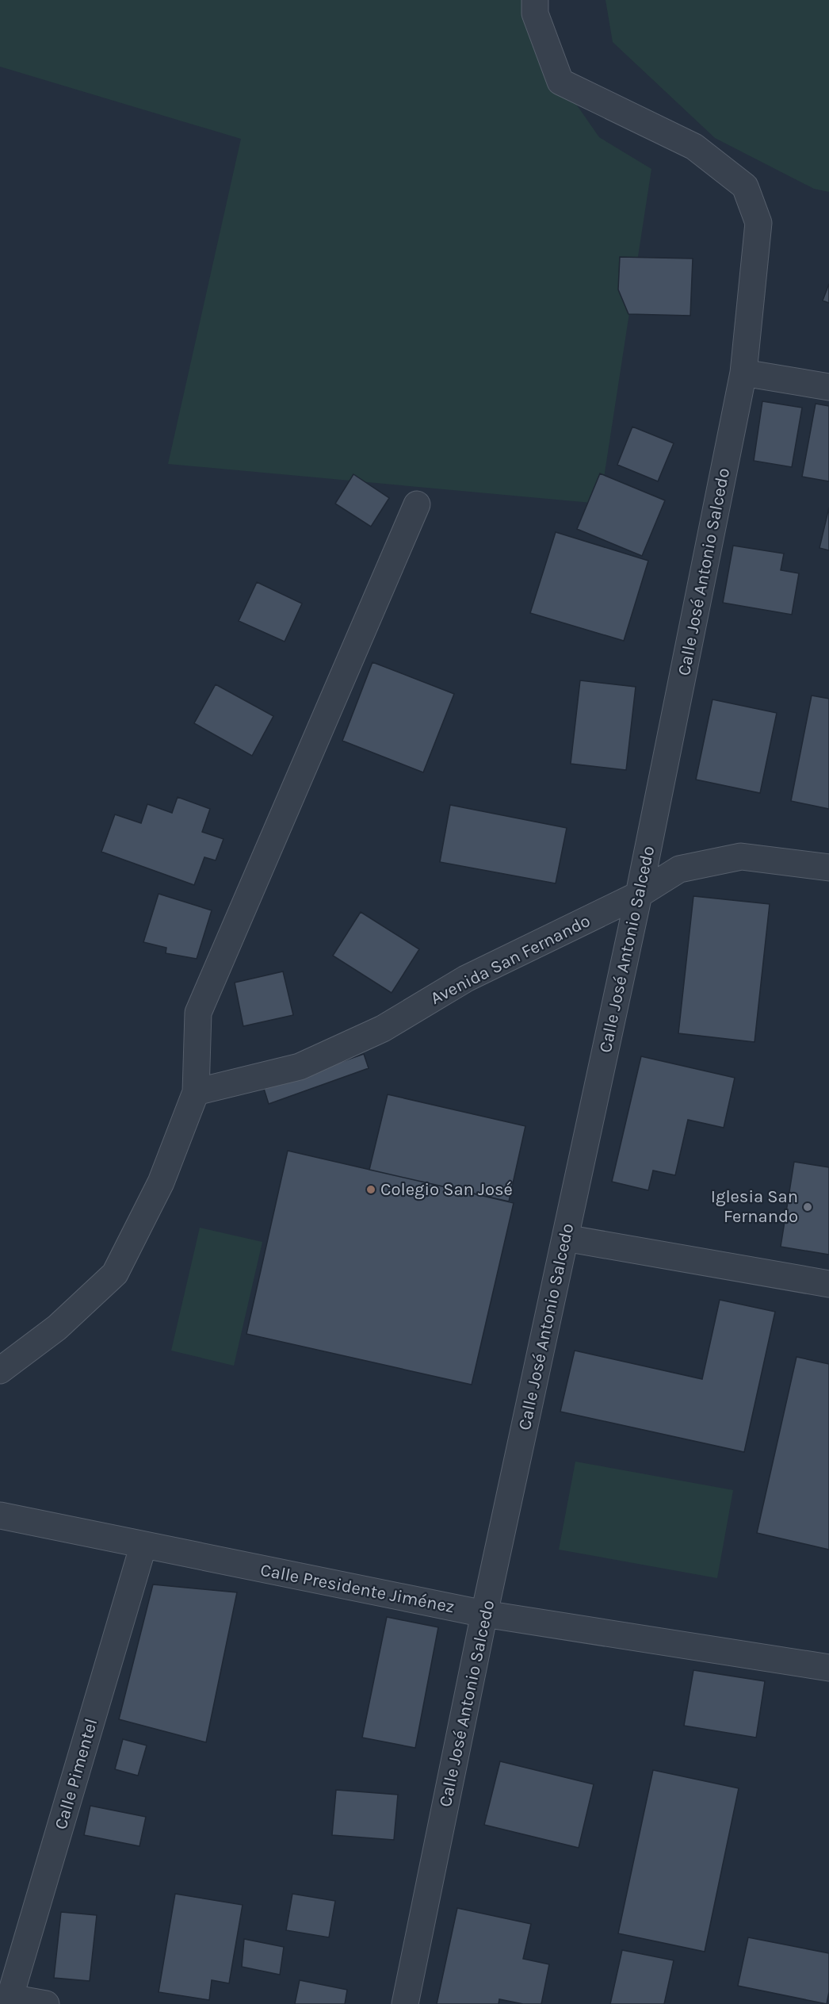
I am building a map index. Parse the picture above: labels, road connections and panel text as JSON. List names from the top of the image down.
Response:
{
  "streets": {
    "street": [
      "Calle José Antonio Salcedo",
      "Avenida San Fernando",
      "Calle Presidente Jiménez",
      "Calle Pimentel"
    ]
  },
  "crossings": [
    ["Calle José Antonio Salcedo", "Avenida San Fernando"],
    ["Calle José Antonio Salcedo", "Calle Presidente Jiménez"],
    ["Calle Presidente Jiménez", "Calle Pimentel"]
  ],
  "places": ["Colegio San José", "Iglesia San Fernando"]
}
